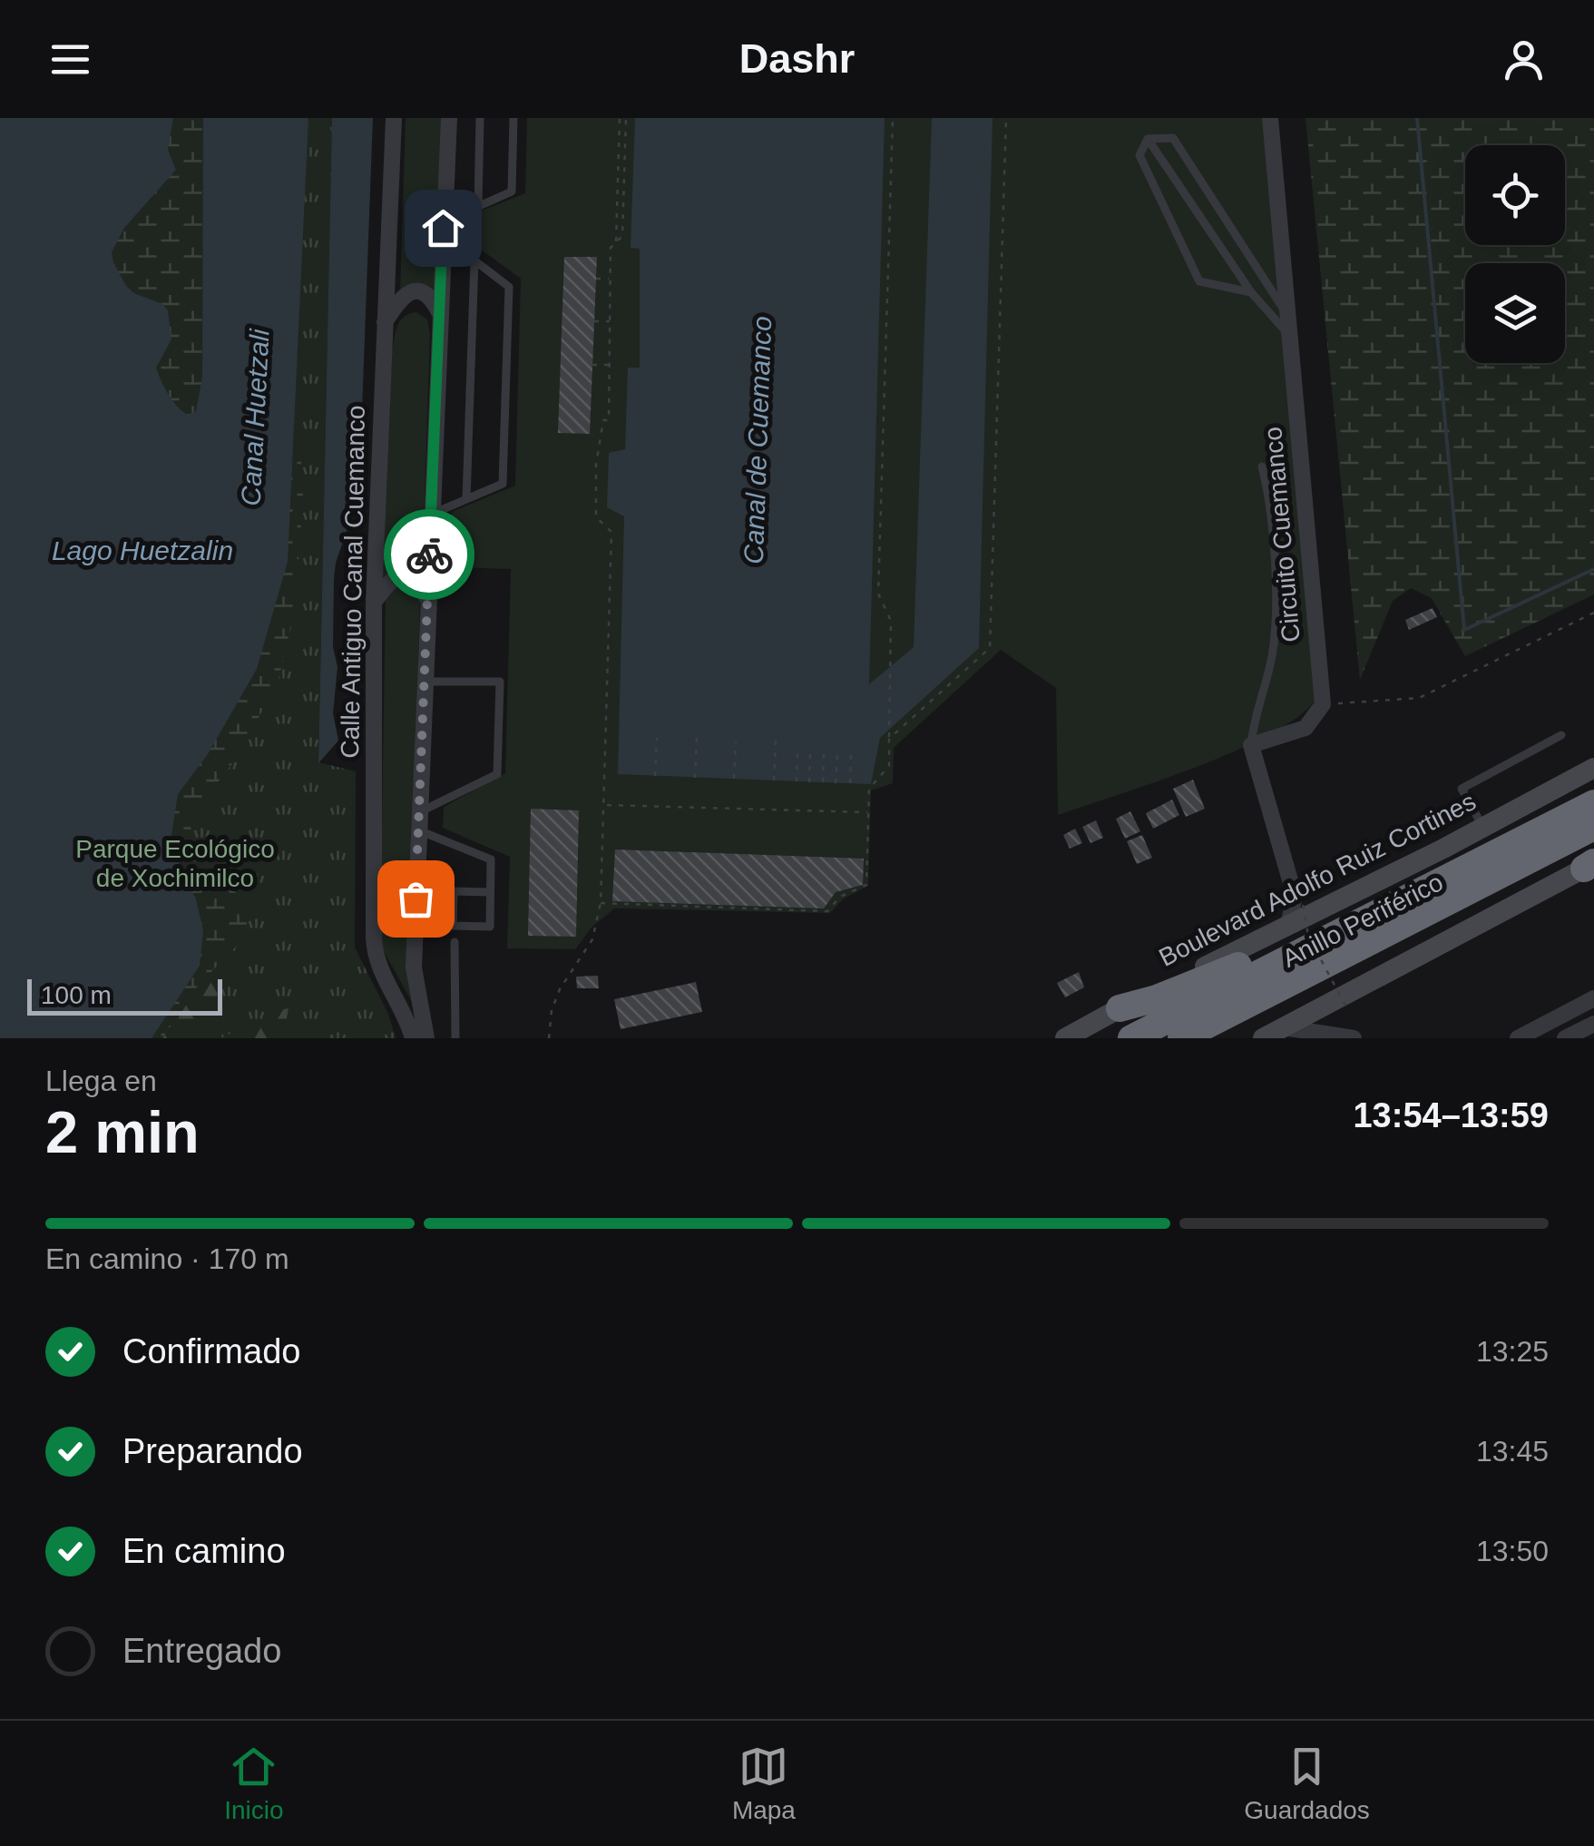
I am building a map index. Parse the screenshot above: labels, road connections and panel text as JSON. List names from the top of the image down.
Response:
{
  "streets": {
    "highway": ["Anillo Periférico"],
    "main road": ["Boulevard Adolfo Ruiz Cortines"],
    "street": ["Circuito Cuemanco", "Calle Antiguo Canal Cuemanco"]
  },
  "water": ["Canal Huetzali", "Canal de Cuemanco", "Lago Huetzalin"],
  "parks": ["Parque Ecológico de Xochimilco"],
  "scale_bar": "100 m",
  "page": {
    "header": "Dashr",
    "scale": "100 m",
    "heading": ["2 min", "Llega en", "13:54–13:59"],
    "bar": "En camino · 170 m",
    "list": [
      ["Confirmado", "13:25"],
      ["Preparando", "13:45"],
      ["En camino", "13:50"],
      "Entregado"
    ],
    "tabs": ["Inicio", "Mapa", "Guardados"]
  }
}
